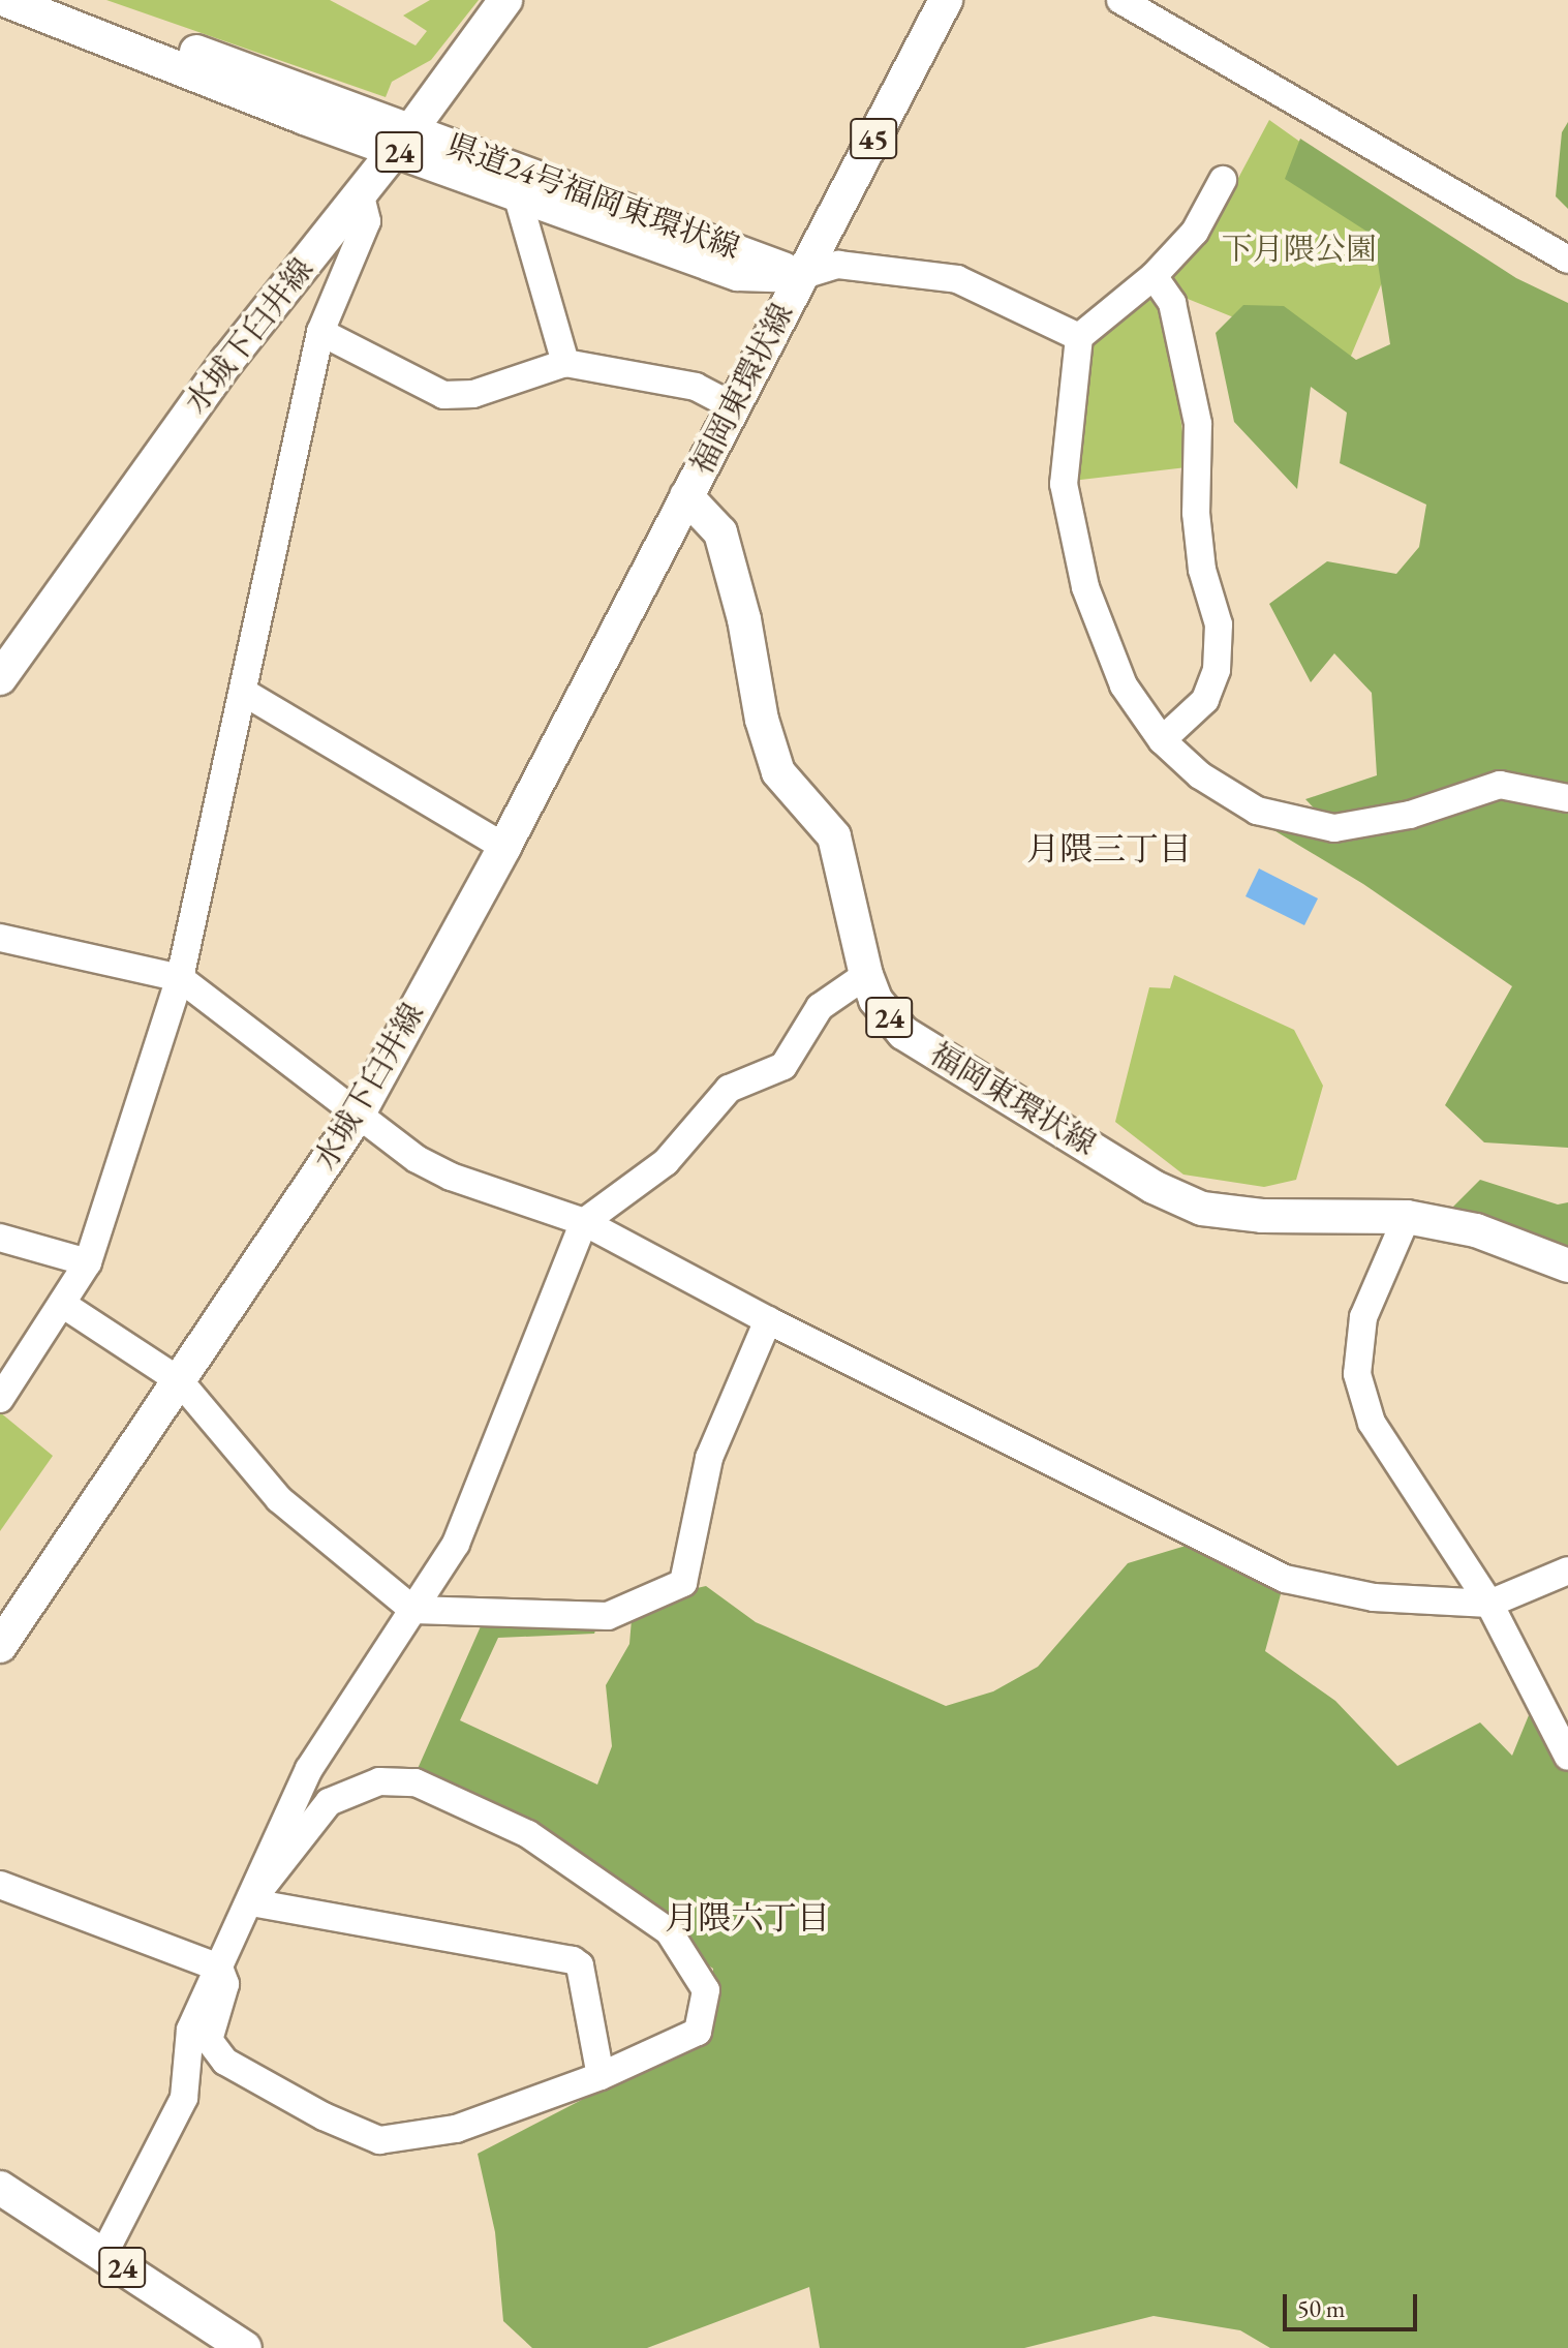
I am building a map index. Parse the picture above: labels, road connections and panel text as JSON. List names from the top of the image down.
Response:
{
  "streets": {
    "main road": [
      "45",
      "24",
      "県道24号福岡東環状線",
      "水城下臼井線",
      "福岡東環状線"
    ]
  },
  "crossings": [
    ["45", "県道24号福岡東環状線"],
    ["45", "福岡東環状線"],
    ["24", "福岡東環状線"],
    ["県道24号福岡東環状線", "水城下臼井線"],
    ["県道24号福岡東環状線", "福岡東環状線"],
    ["水城下臼井線", "福岡東環状線"]
  ],
  "districts": ["月隈三丁目", "月隈六丁目"],
  "parks": ["下月隈公園"],
  "scale_bar": "50 m"
}
